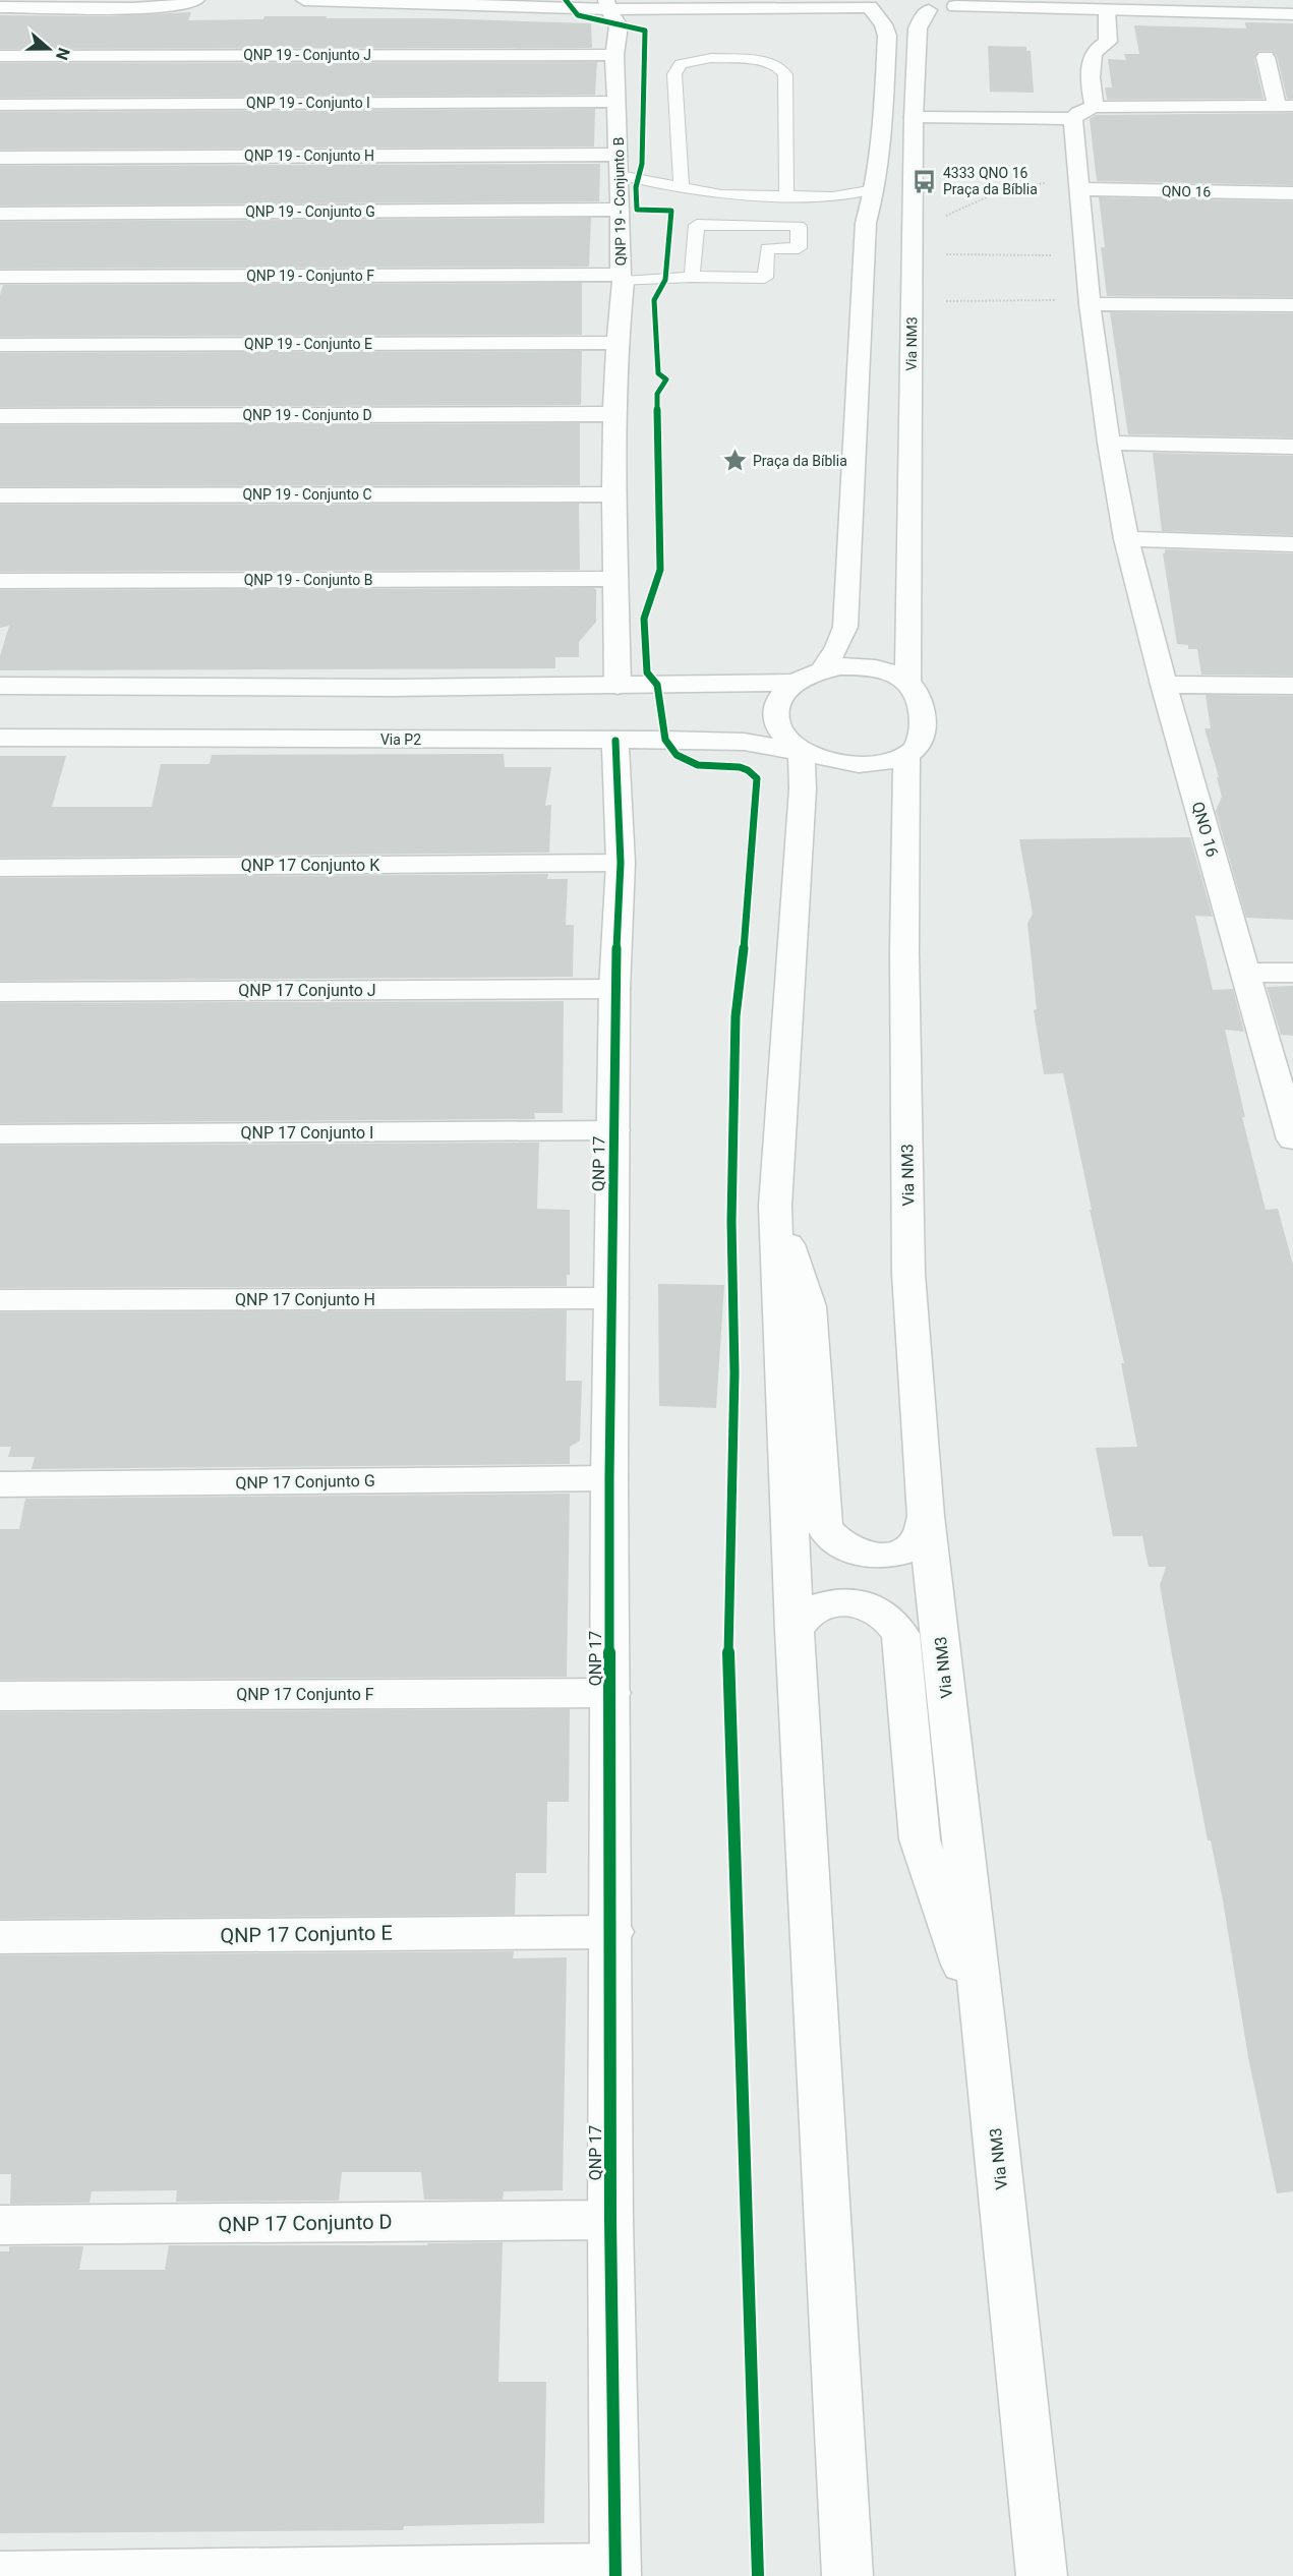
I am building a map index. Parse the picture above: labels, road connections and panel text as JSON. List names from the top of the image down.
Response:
{
  "streets": {
    "street": [
      "QNP 19 - Conjunto J",
      "QNP 19 - Conjunto I",
      "QNP 19 - Conjunto H",
      "QNO 16",
      "QNP 19 - Conjunto B",
      "QNP 19 - Conjunto G",
      "QNP 19 - Conjunto F",
      "QNP 19 - Conjunto E",
      "Via NM3",
      "QNP 19 - Conjunto D",
      "QNP 19 - Conjunto C",
      "Via P2",
      "QNP 17 Conjunto K",
      "QNP 17 Conjunto J",
      "QNP 17 Conjunto I",
      "QNP 17",
      "QNP 17 Conjunto H",
      "QNP 17 Conjunto G",
      "QNP 17 Conjunto F",
      "QNP 17 Conjunto E",
      "QNP 17 Conjunto D"
    ]
  },
  "crossings": [
    ["QNP 19 - Conjunto J", "QNP 19 - Conjunto B"],
    ["QNP 19 - Conjunto I", "QNP 19 - Conjunto B"],
    ["QNP 19 - Conjunto H", "QNP 19 - Conjunto B"],
    ["QNP 19 - Conjunto B", "QNP 19 - Conjunto G"],
    ["QNP 19 - Conjunto B", "QNP 19 - Conjunto F"],
    ["QNP 19 - Conjunto B", "QNP 19 - Conjunto E"],
    ["QNP 19 - Conjunto B", "QNP 19 - Conjunto D"],
    ["QNP 19 - Conjunto B", "QNP 19 - Conjunto C"],
    ["Via NM3", "Via P2"],
    ["Via P2", "QNP 17"],
    ["QNP 17 Conjunto K", "QNP 17"],
    ["QNP 17 Conjunto J", "QNP 17"],
    ["QNP 17 Conjunto I", "QNP 17"],
    ["QNP 17", "QNP 17 Conjunto H"],
    ["QNP 17", "QNP 17 Conjunto G"],
    ["QNP 17", "QNP 17 Conjunto F"],
    ["QNP 17", "QNP 17 Conjunto E"],
    ["QNP 17", "QNP 17 Conjunto D"]
  ],
  "places": {
    "bus stop": ["4333 QNO 16 Praça da Bíblia"],
    "place": ["Praça da Bíblia"]
  },
  "north": "right"
}
